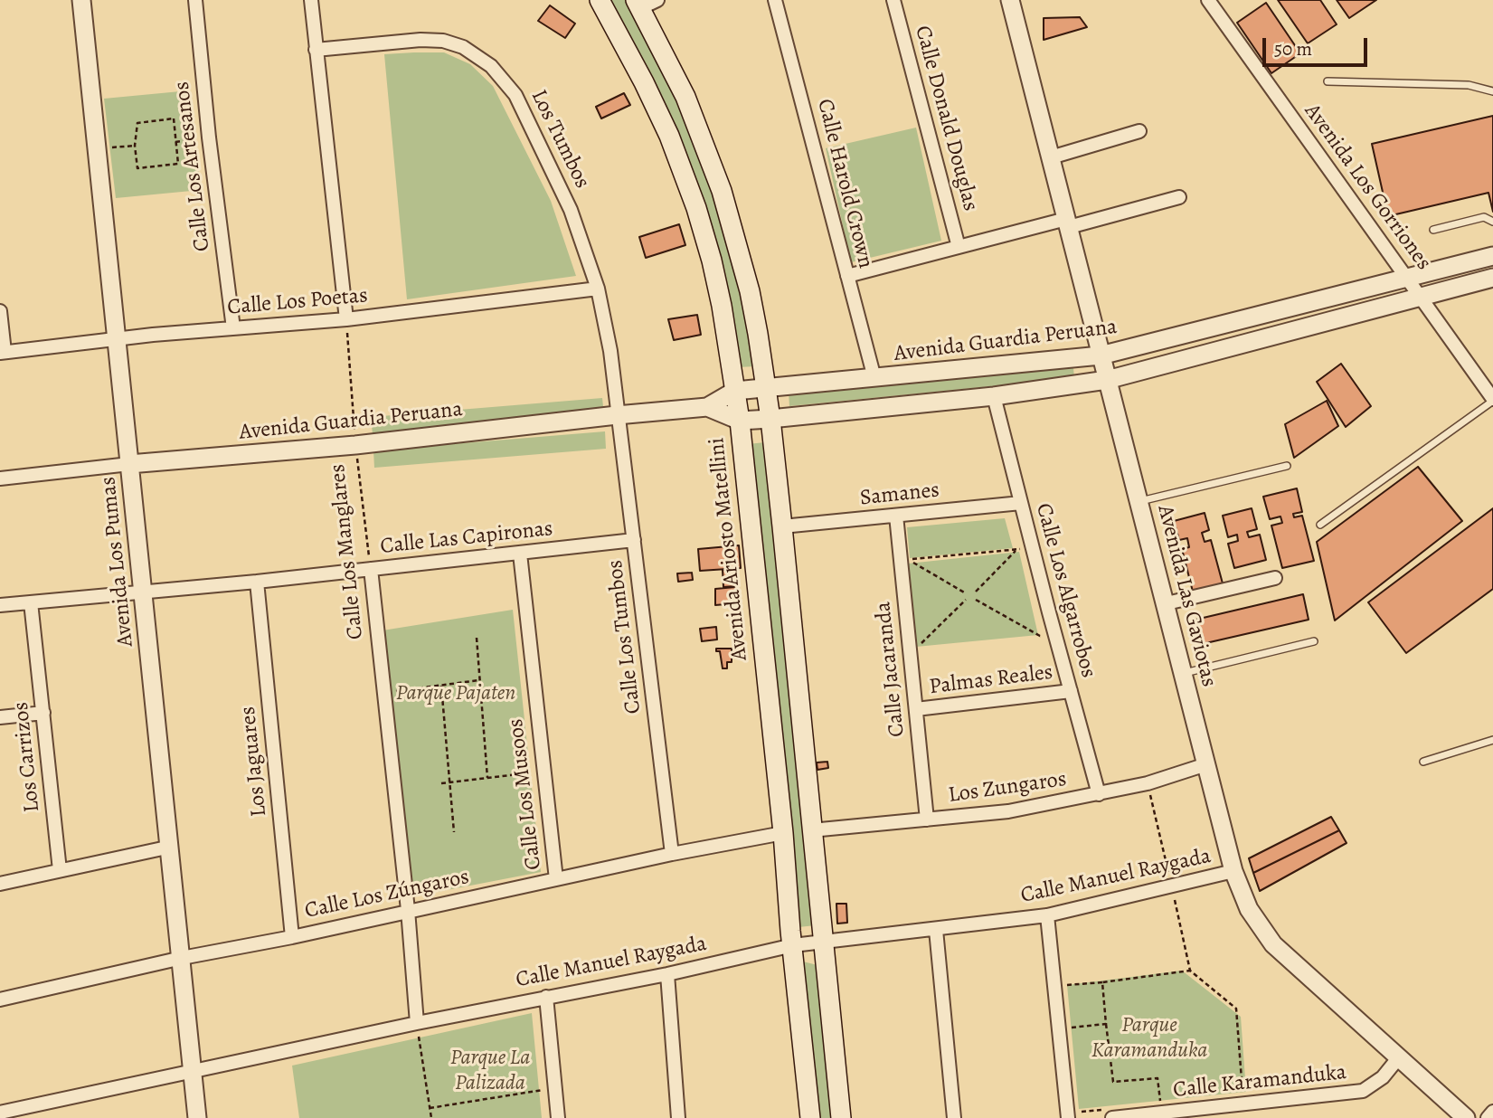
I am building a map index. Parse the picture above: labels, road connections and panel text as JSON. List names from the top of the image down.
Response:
{
  "streets": {
    "main road": ["Avenida Ariosto Matellini"],
    "street": [
      "Calle Donald Douglas",
      "Los Tumbos",
      "Calle Los Artesanos",
      "Calle Harold Crown",
      "Avenida Los Gorriones",
      "Calle Los Poetas",
      "Avenida Guardia Peruana",
      "Samanes",
      "Calle Las Capironas",
      "Calle Los Manglares",
      "Avenida Los Pumas",
      "Calle Los Algarrobos",
      "Avenida Las Gaviotas",
      "Calle Los Tumbos",
      "Calle Jacaranda",
      "Palmas Reales",
      "Los Carrizos",
      "Los Jaguares",
      "Los Zungaros",
      "Calle Los Musoos",
      "Calle Manuel Raygada",
      "Calle Los Zúngaros",
      "Calle Karamanduka"
    ]
  },
  "crossings": [
    ["Los Tumbos", "Calle Los Poetas"],
    ["Los Tumbos", "Avenida Guardia Peruana"],
    ["Los Tumbos", "Calle Los Tumbos"],
    ["Calle Los Artesanos", "Calle Los Poetas"],
    ["Calle Harold Crown", "Avenida Guardia Peruana"],
    ["Avenida Los Gorriones", "Avenida Guardia Peruana"],
    ["Calle Los Poetas", "Calle Los Manglares"],
    ["Calle Los Poetas", "Avenida Los Pumas"],
    ["Avenida Guardia Peruana", "Avenida Ariosto Matellini"],
    ["Avenida Guardia Peruana", "Calle Los Manglares"],
    ["Avenida Guardia Peruana", "Avenida Los Pumas"],
    ["Avenida Guardia Peruana", "Calle Los Algarrobos"],
    ["Avenida Guardia Peruana", "Avenida Las Gaviotas"],
    ["Avenida Guardia Peruana", "Calle Los Tumbos"],
    ["Samanes", "Calle Los Algarrobos"],
    ["Samanes", "Calle Jacaranda"],
    ["Calle Las Capironas", "Calle Los Manglares"],
    ["Calle Las Capironas", "Avenida Los Pumas"],
    ["Calle Las Capironas", "Calle Los Tumbos"],
    ["Calle Las Capironas", "Los Carrizos"],
    ["Calle Las Capironas", "Los Jaguares"],
    ["Calle Las Capironas", "Calle Los Musoos"],
    ["Avenida Ariosto Matellini", "Calle Manuel Raygada"],
    ["Avenida Ariosto Matellini", "Calle Los Zúngaros"],
    ["Calle Los Manglares", "Calle Manuel Raygada"],
    ["Calle Los Manglares", "Calle Los Zúngaros"],
    ["Avenida Los Pumas", "Calle Manuel Raygada"],
    ["Avenida Los Pumas", "Calle Los Zúngaros"],
    ["Calle Los Algarrobos", "Palmas Reales"],
    ["Calle Los Algarrobos", "Los Zungaros"],
    ["Avenida Las Gaviotas", "Los Zungaros"],
    ["Avenida Las Gaviotas", "Calle Manuel Raygada"],
    ["Avenida Las Gaviotas", "Calle Karamanduka"],
    ["Calle Los Tumbos", "Calle Los Zúngaros"],
    ["Calle Jacaranda", "Palmas Reales"],
    ["Calle Jacaranda", "Los Zungaros"],
    ["Los Jaguares", "Calle Los Zúngaros"],
    ["Calle Los Musoos", "Calle Los Zúngaros"]
  ],
  "parks": ["Parque Pajaten", "Parque Karamanduka", "Parque La Palizada"],
  "scale_bar": "50 m"
}
